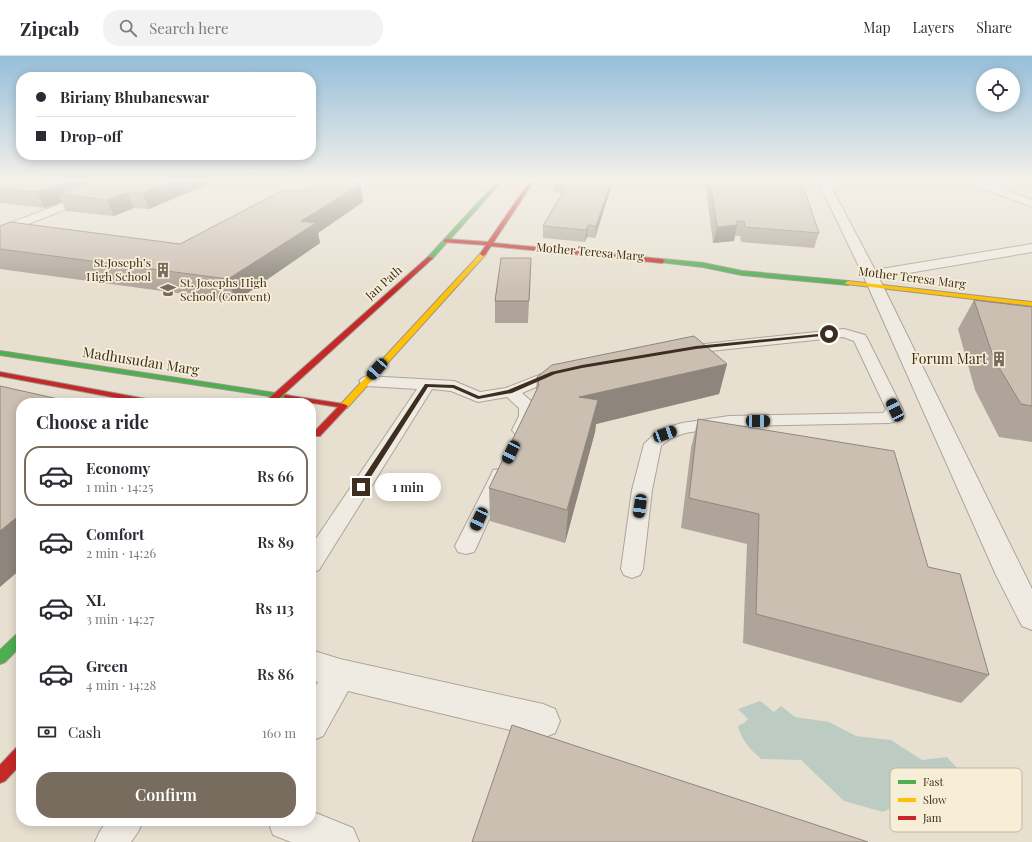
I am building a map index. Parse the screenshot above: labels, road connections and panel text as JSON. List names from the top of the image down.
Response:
{
  "streets": {
    "main road": ["Mother Teresa Marg", "Jan Path", "Madhusudan Marg"]
  },
  "crossings": [
    ["Mother Teresa Marg", "Jan Path"],
    ["Jan Path", "Madhusudan Marg"]
  ],
  "places": {
    "building": ["St.Joseph’s High School", "Forum Mart"],
    "school or university": ["St. Josephs High School (Convent)"]
  },
  "legend": ["Fast", "Slow", "Jam"],
  "page": {
    "header": "Zipcab",
    "search": "Search here",
    "nav": ["Map", "Layers", "Share"],
    "banner": ["Biriany Bhubaneswar", "Drop-off"],
    "heading": "Choose a ride",
    "list": [
      {
        "name": "Economy",
        "note": "1 min · 14:25",
        "value": "Rs 66"
      },
      {
        "name": "Comfort",
        "note": "2 min · 14:26",
        "value": "Rs 89"
      },
      {
        "name": "XL",
        "note": "3 min · 14:27",
        "value": "Rs 113"
      },
      {
        "name": "Green",
        "note": "4 min · 14:28",
        "value": "Rs 86"
      }
    ],
    "bubble": "1 min",
    "pay": ["Cash", "160 m"],
    "buttons": "Confirm"
  }
}
